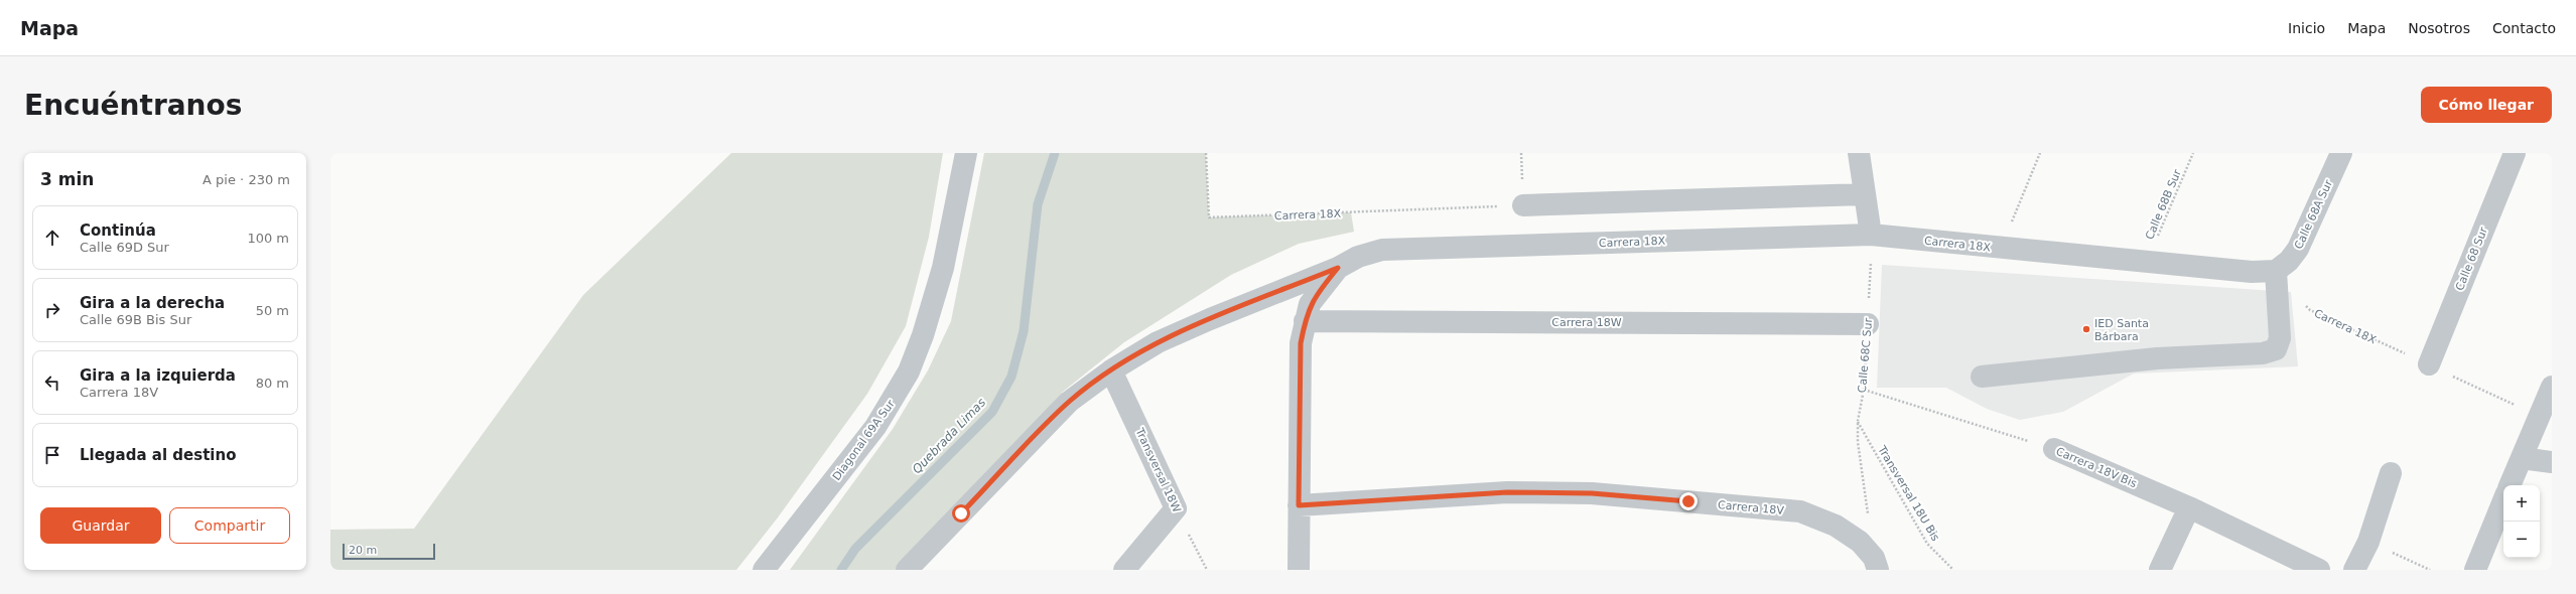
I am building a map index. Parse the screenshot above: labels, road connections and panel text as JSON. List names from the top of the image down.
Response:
{
  "streets": {
    "street": [
      "Carrera 18X",
      "Calle 68A Sur",
      "Calle 68 Sur",
      "Carrera 18W",
      "Diagonal 69A Sur",
      "Carrera 18V Bis",
      "Transversal 18W",
      "Carrera 18V"
    ],
    "path": ["Calle 68B Sur", "Calle 68C Sur", "Transversal 18U Bis"]
  },
  "crossings": [
    ["Calle 68B Sur", "Carrera 18X"],
    ["Carrera 18X", "Calle 68A Sur"],
    ["Carrera 18X", "Calle 68 Sur"],
    ["Carrera 18X", "Calle 68C Sur"],
    ["Carrera 18X", "Transversal 18W"],
    ["Carrera 18W", "Calle 68C Sur"],
    ["Calle 68C Sur", "Carrera 18V Bis"],
    ["Calle 68C Sur", "Transversal 18U Bis"],
    ["Calle 68C Sur", "Carrera 18V"]
  ],
  "water": ["Quebrada Limas"],
  "places": ["IED Santa Bárbara"],
  "scale_bar": "20 m",
  "page": {
    "header": "Mapa",
    "nav": [
      "Inicio",
      "Mapa",
      "Nosotros",
      "Contacto"
    ],
    "buttons": [
      "Cómo llegar",
      ["Guardar", "Compartir"]
    ],
    "title": "Encuéntranos",
    "heading": ["3 min", "A pie · 230 m"],
    "list": [
      ["Continúa", "Calle 69D Sur", "100 m"],
      ["Gira a la derecha", "Calle 69B Bis Sur", "50 m"],
      ["Gira a la izquierda", "Carrera 18V", "80 m"],
      "Llegada al destino"
    ],
    "map_buttons": ["+", "−"],
    "scale": "20 m"
  }
}
